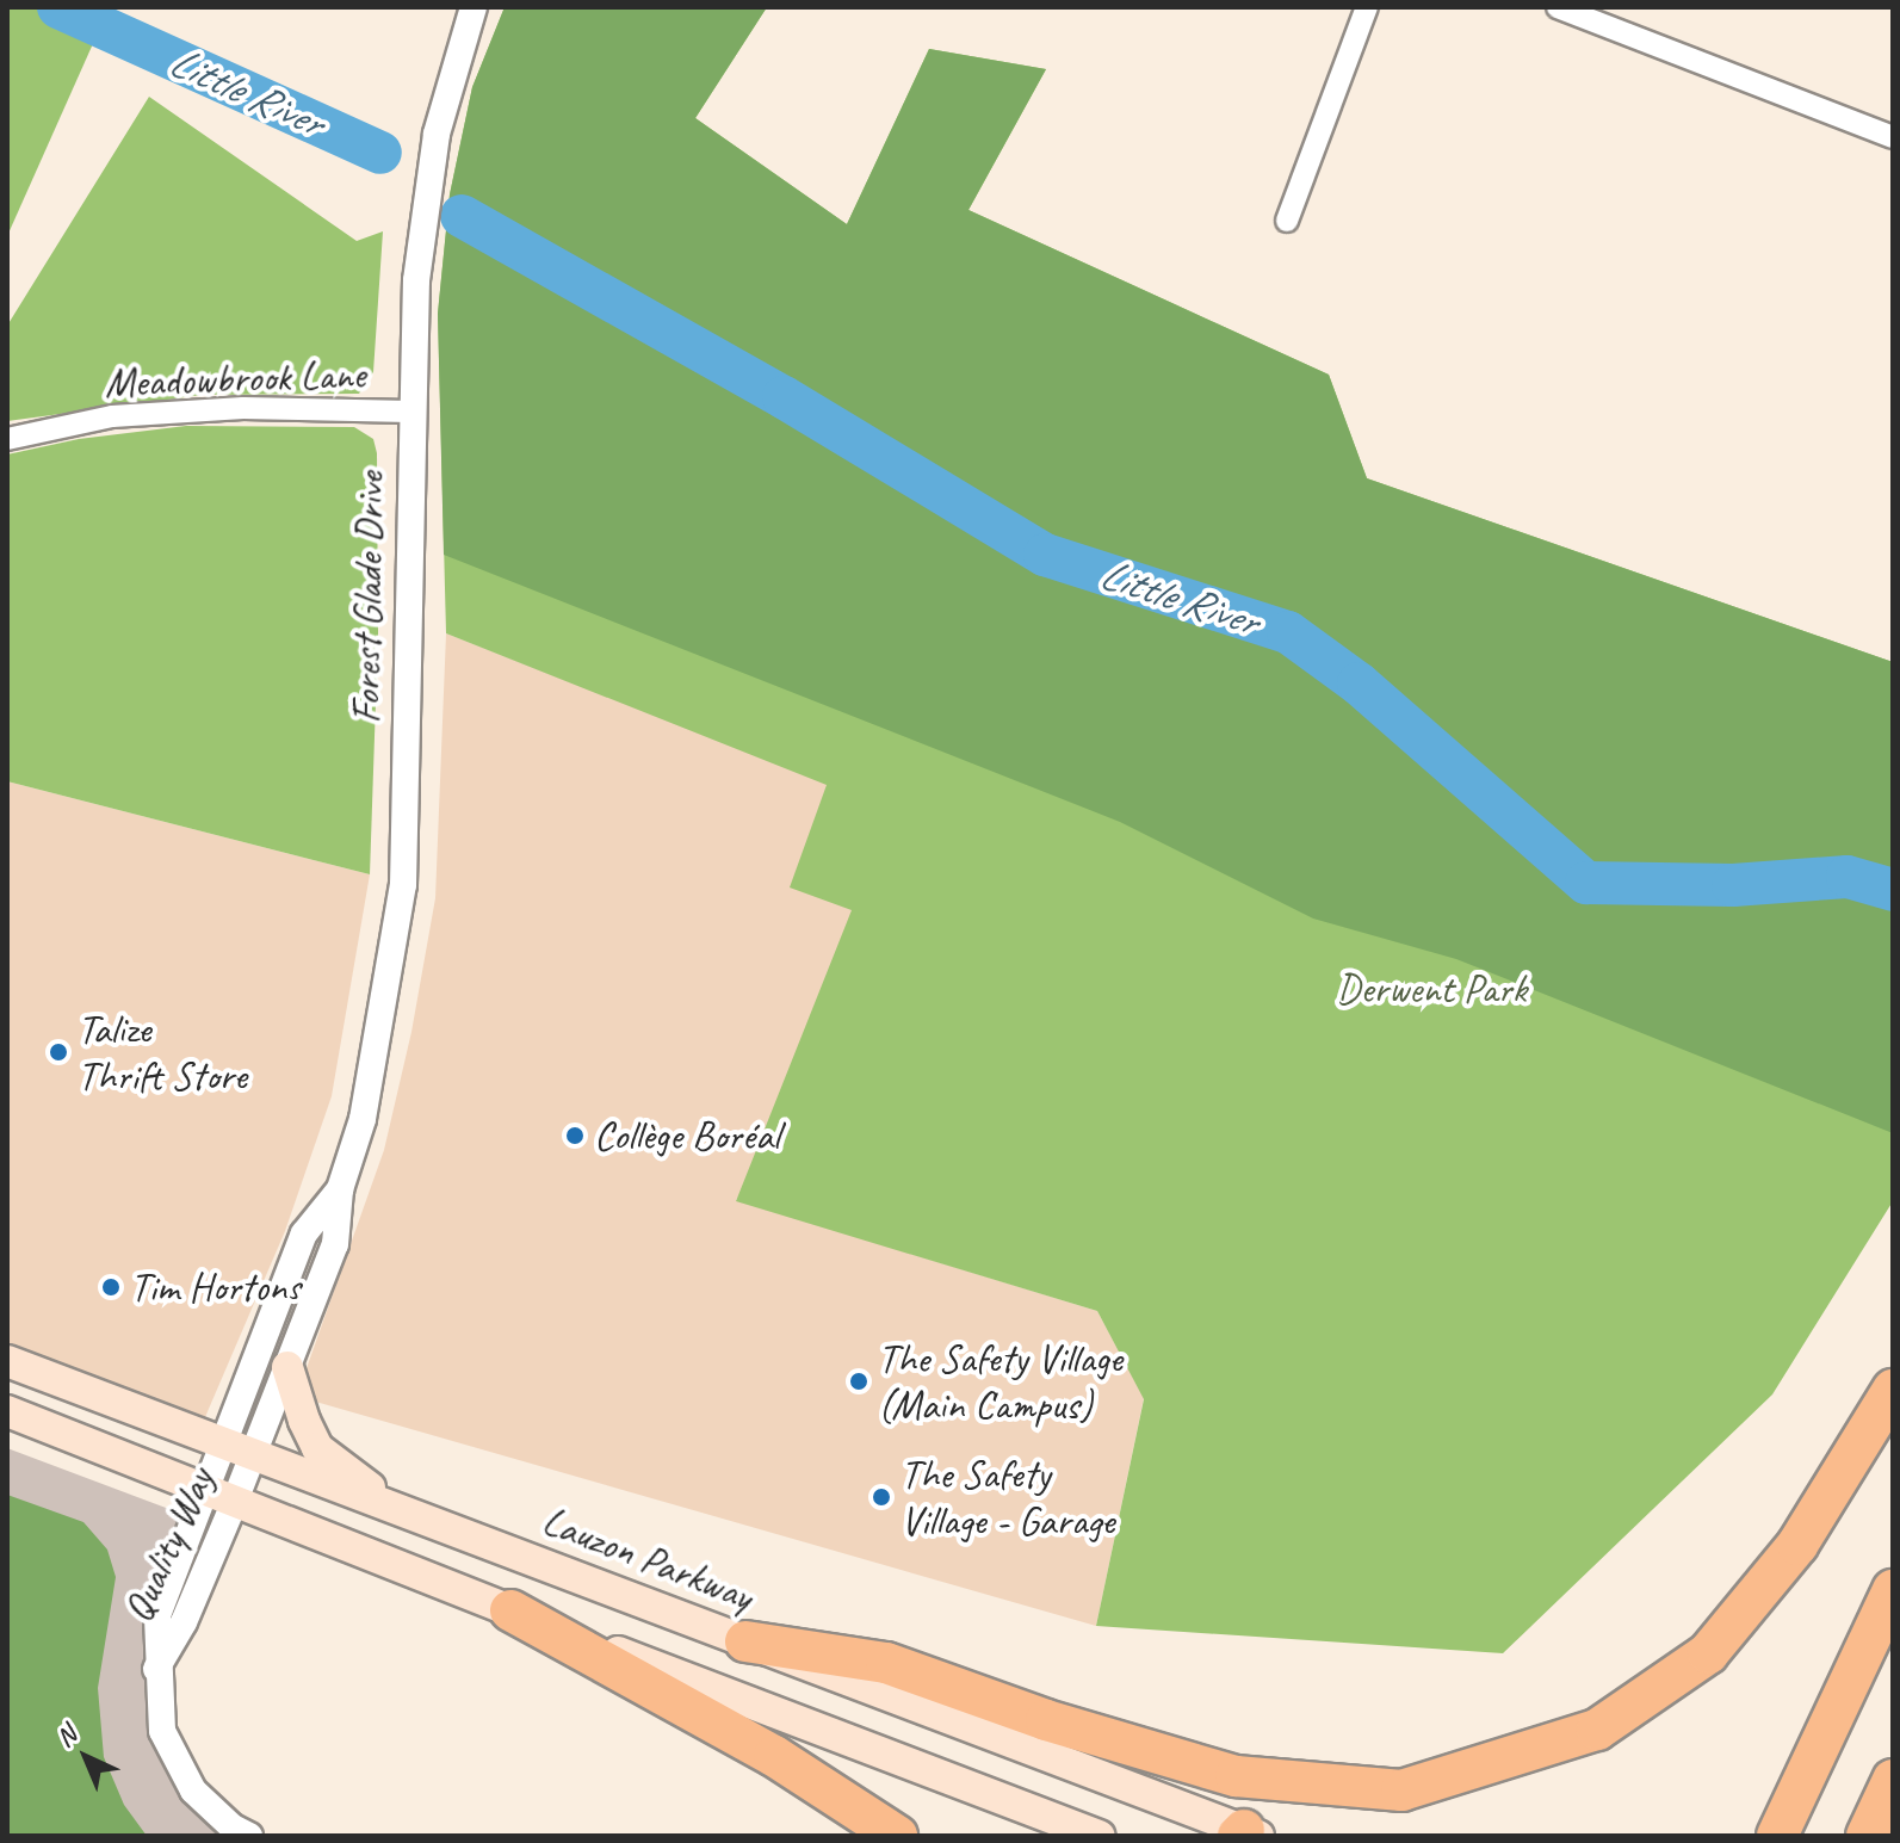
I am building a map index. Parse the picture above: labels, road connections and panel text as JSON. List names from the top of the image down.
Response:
{
  "streets": {
    "main road": ["Lauzon Parkway"],
    "street": ["Meadowbrook Lane", "Forest Glade Drive", "Quality Way"]
  },
  "crossings": [
    ["Meadowbrook Lane", "Forest Glade Drive"],
    ["Forest Glade Drive", "Quality Way"],
    ["Forest Glade Drive", "Lauzon Parkway"],
    ["Quality Way", "Lauzon Parkway"]
  ],
  "water": ["Little River"],
  "parks": ["Derwent Park"],
  "places": [
    "Talize Thrift Store",
    "Collège Boréal",
    "Tim Hortons",
    "The Safety Village (Main Campus)",
    "The Safety Village - Garage"
  ],
  "north": "top left"
}
